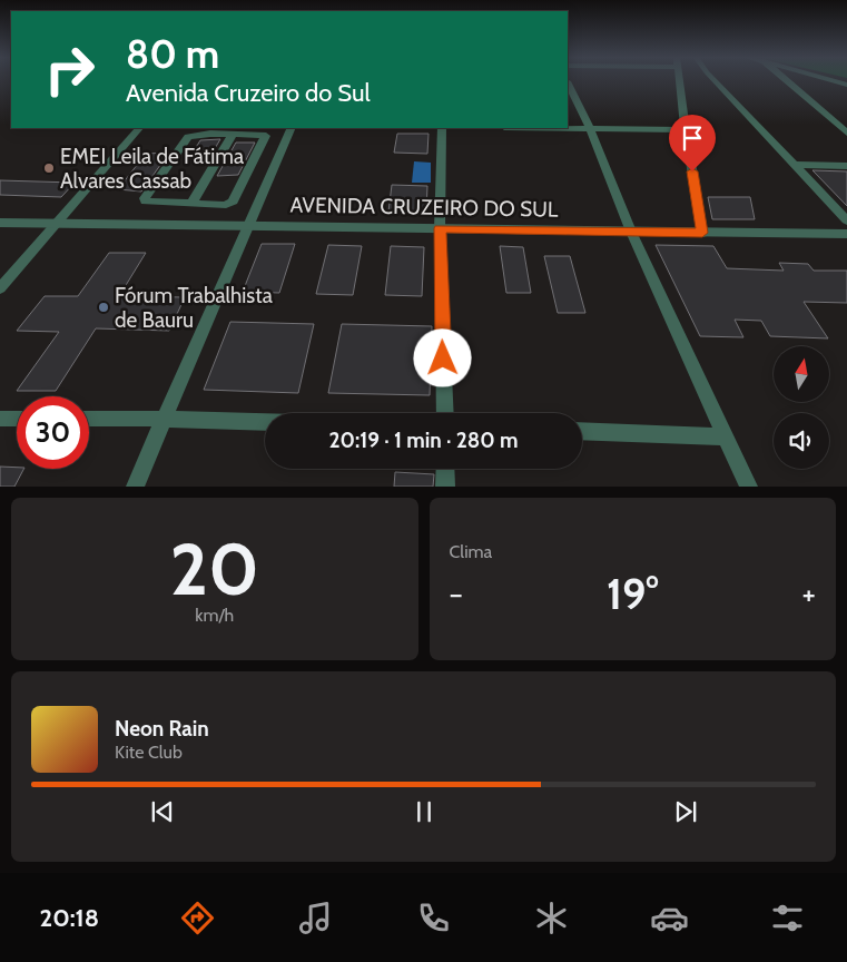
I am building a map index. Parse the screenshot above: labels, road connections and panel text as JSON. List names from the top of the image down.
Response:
{
  "streets": {
    "street": ["AVENIDA CRUZEIRO DO SUL"]
  },
  "places": ["EMEI Leila de Fátima Alvares Cassab", "Fórum Trabalhista de Bauru"],
  "north": "top",
  "page": {
    "turn": ["80 m", "Avenida Cruzeiro do Sul"],
    "limit": "30",
    "trip": "20:19 · 1 min · 280 m",
    "tile": [
      ["20", "km/h"],
      "Clima"
    ],
    "heat": ["−", "19°", "+"],
    "song": ["Neon Rain", "Kite Club"],
    "tabs": "20:18"
  }
}
